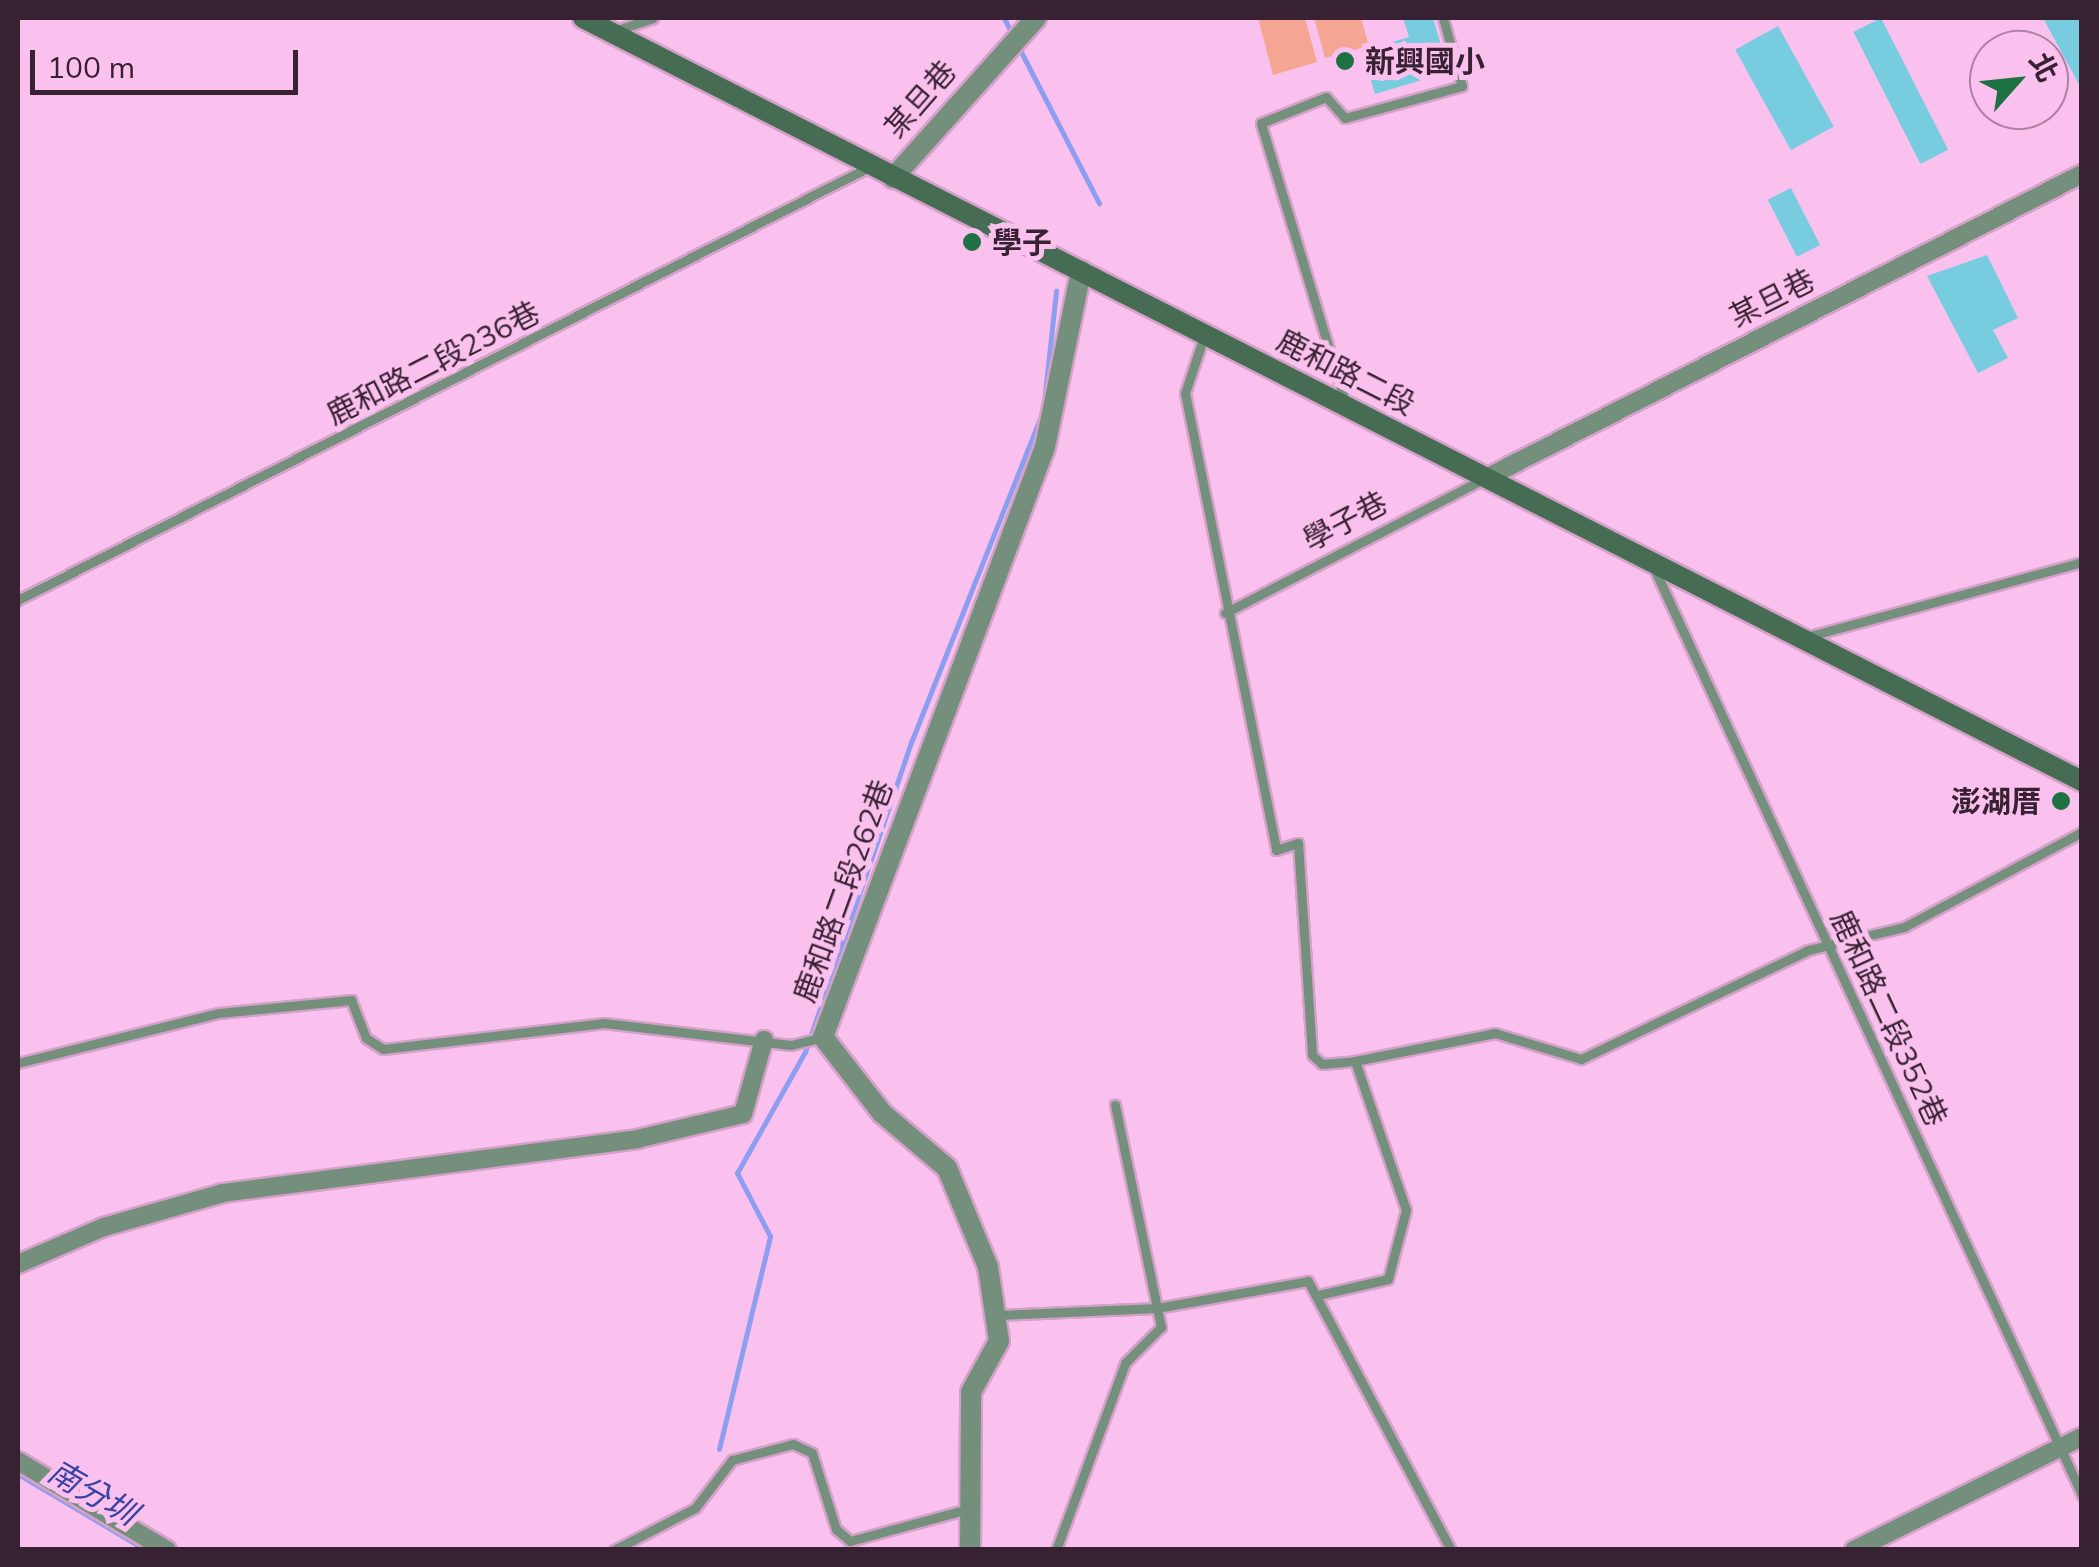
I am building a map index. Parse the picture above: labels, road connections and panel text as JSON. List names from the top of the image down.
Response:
{
  "streets": {
    "main road": ["鹿和路二段"],
    "street": ["某旦巷", "鹿和路二段262巷"],
    "lane": ["鹿和路二段236巷", "學子巷", "鹿和路二段352巷"]
  },
  "crossings": [
    ["某旦巷", "鹿和路二段"],
    ["某旦巷", "學子巷"],
    ["鹿和路二段236巷", "鹿和路二段"],
    ["鹿和路二段", "學子巷"],
    ["鹿和路二段", "鹿和路二段262巷"],
    ["鹿和路二段", "鹿和路二段352巷"]
  ],
  "water": ["南分圳"],
  "places": ["新興國小", "學子", "澎湖厝"],
  "scale_bar": "100 m",
  "north": "top right"
}
